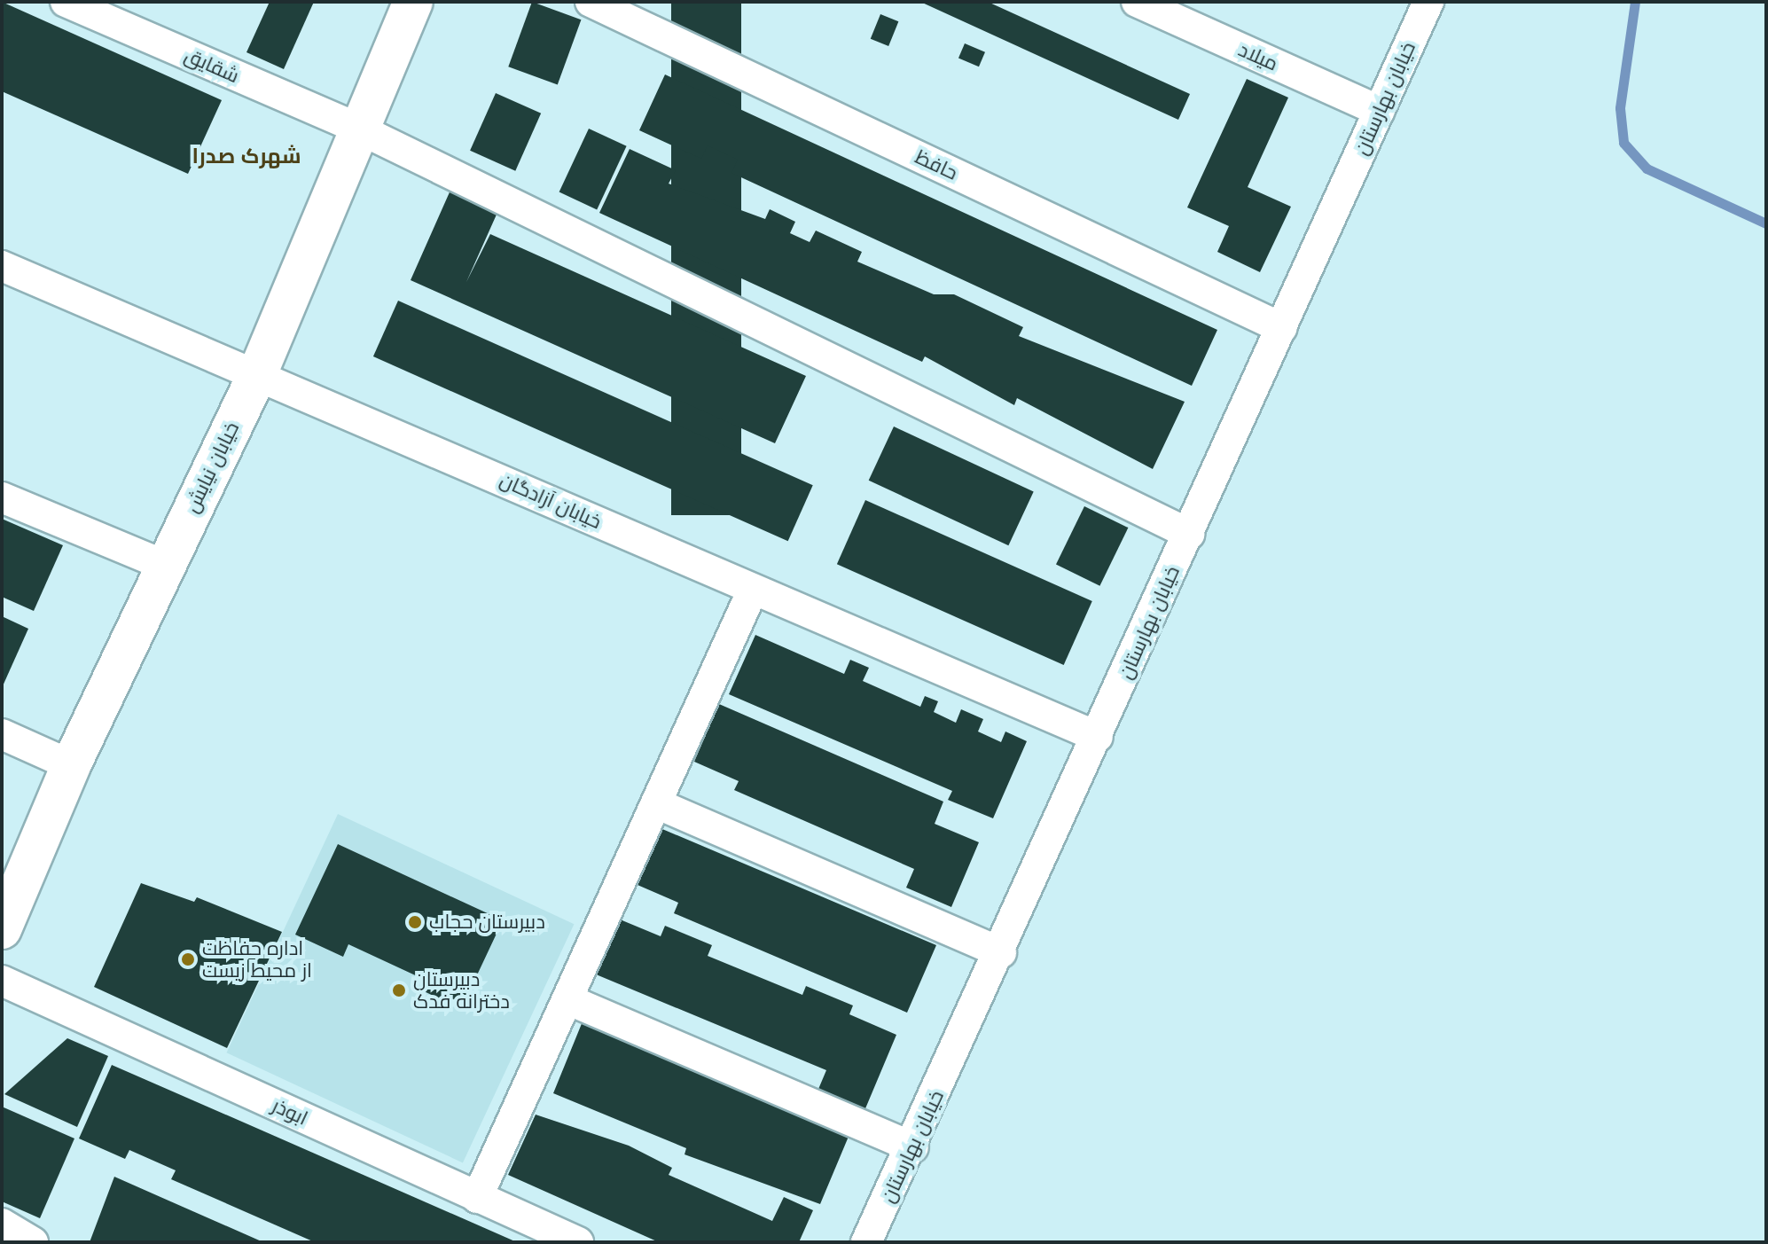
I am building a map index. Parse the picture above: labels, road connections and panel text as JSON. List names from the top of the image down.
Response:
{
  "streets": {
    "street": [
      "میلاد",
      "شقایق",
      "خیابان بهارستان",
      "حافظ",
      "خیابان نیایش",
      "خیابان آزادگان",
      "ابوذر"
    ]
  },
  "crossings": [
    ["میلاد", "خیابان بهارستان"],
    ["شقایق", "خیابان بهارستان"],
    ["شقایق", "خیابان نیایش"],
    ["خیابان بهارستان", "حافظ"],
    ["خیابان بهارستان", "خیابان آزادگان"],
    ["خیابان نیایش", "خیابان آزادگان"]
  ],
  "districts": ["شهرک صدرا"],
  "places": ["دبیرستان حجاب", "اداره حفاظت از محیط زیست", "دبیرستان دخترانه فدک"]
}
